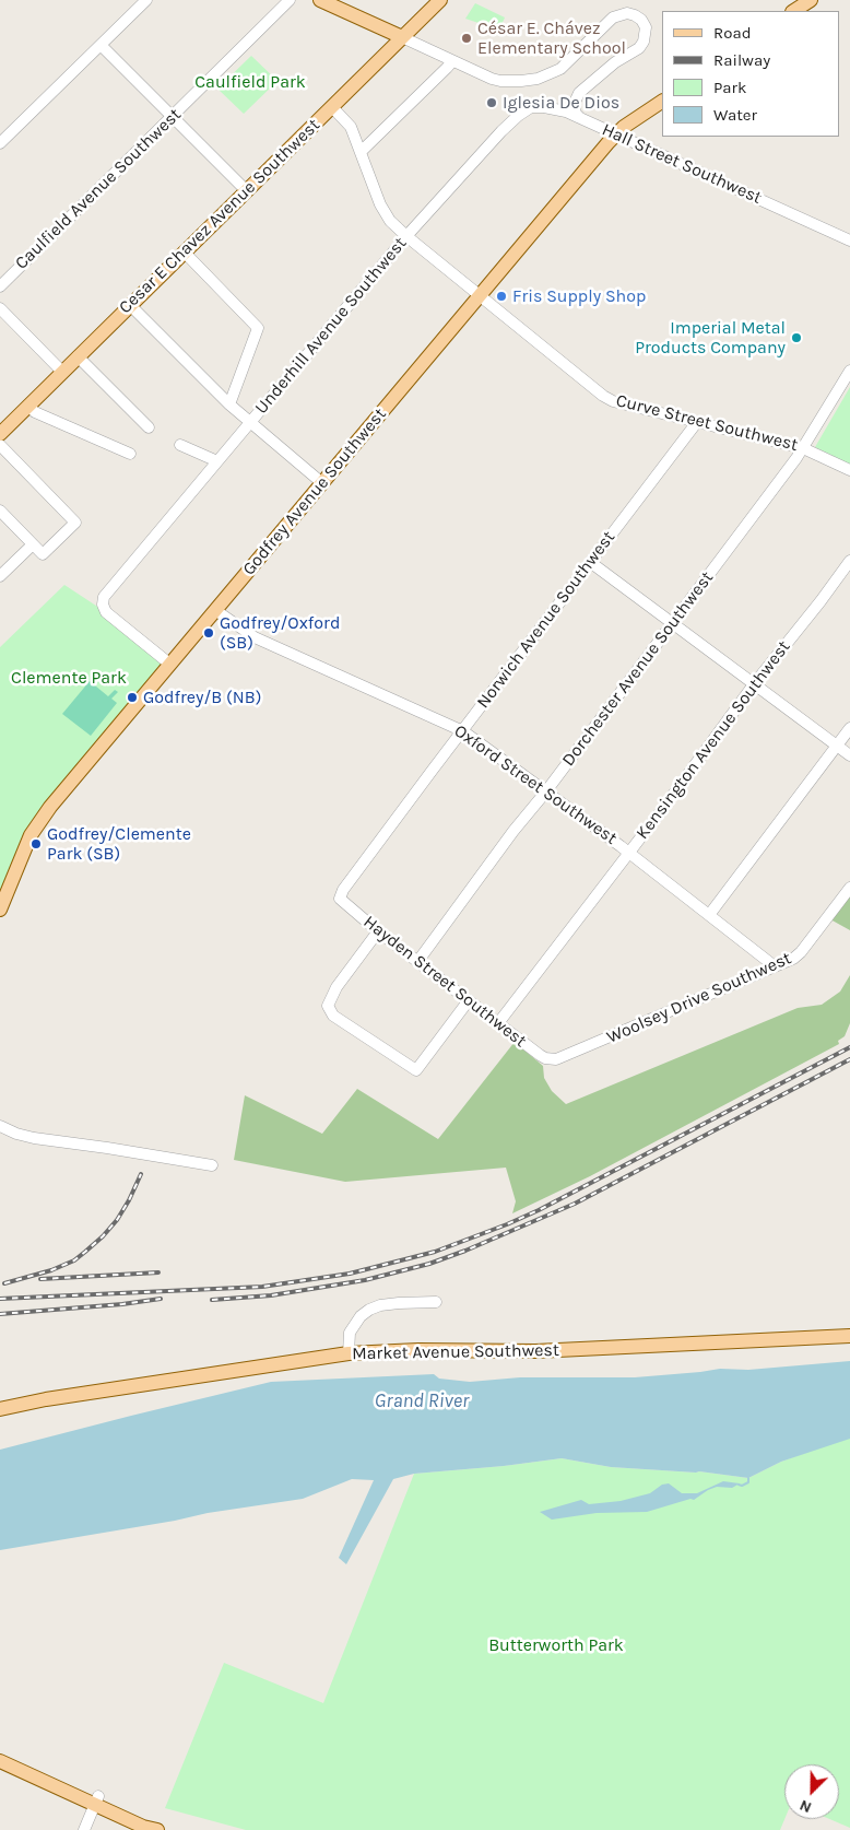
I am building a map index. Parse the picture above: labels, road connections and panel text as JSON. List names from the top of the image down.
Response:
{
  "streets": {
    "main road": [
      "Hall Street Southwest",
      "Cesar E Chavez Avenue Southwest",
      "Godfrey Avenue Southwest",
      "Market Avenue Southwest"
    ],
    "street": [
      "Caulfield Avenue Southwest",
      "Underhill Avenue Southwest",
      "Curve Street Southwest",
      "Norwich Avenue Southwest",
      "Dorchester Avenue Southwest",
      "Kensington Avenue Southwest",
      "Oxford Street Southwest",
      "Hayden Street Southwest",
      "Woolsey Drive Southwest"
    ]
  },
  "crossings": [
    ["Hall Street Southwest", "Cesar E Chavez Avenue Southwest"],
    ["Hall Street Southwest", "Underhill Avenue Southwest"],
    ["Hall Street Southwest", "Godfrey Avenue Southwest"],
    ["Cesar E Chavez Avenue Southwest", "Curve Street Southwest"],
    ["Underhill Avenue Southwest", "Curve Street Southwest"],
    ["Underhill Avenue Southwest", "Godfrey Avenue Southwest"],
    ["Curve Street Southwest", "Godfrey Avenue Southwest"],
    ["Curve Street Southwest", "Norwich Avenue Southwest"],
    ["Curve Street Southwest", "Dorchester Avenue Southwest"],
    ["Godfrey Avenue Southwest", "Oxford Street Southwest"],
    ["Norwich Avenue Southwest", "Oxford Street Southwest"],
    ["Norwich Avenue Southwest", "Hayden Street Southwest"],
    ["Dorchester Avenue Southwest", "Oxford Street Southwest"],
    ["Dorchester Avenue Southwest", "Hayden Street Southwest"],
    ["Kensington Avenue Southwest", "Oxford Street Southwest"],
    ["Kensington Avenue Southwest", "Hayden Street Southwest"],
    ["Oxford Street Southwest", "Woolsey Drive Southwest"],
    ["Hayden Street Southwest", "Woolsey Drive Southwest"]
  ],
  "water": ["Grand River"],
  "parks": ["Caulfield Park", "Clemente Park", "Butterworth Park"],
  "places": [
    "César E. Chávez Elementary School",
    "Iglesia De Dios",
    "Fris Supply Shop",
    "Imperial Metal Products Company",
    "Godfrey/Oxford (SB)",
    "Godfrey/B (NB)",
    "Godfrey/Clemente Park (SB)"
  ],
  "legend": [
    "Road",
    "Railway",
    "Park",
    "Water"
  ],
  "north": "bottom left"
}
